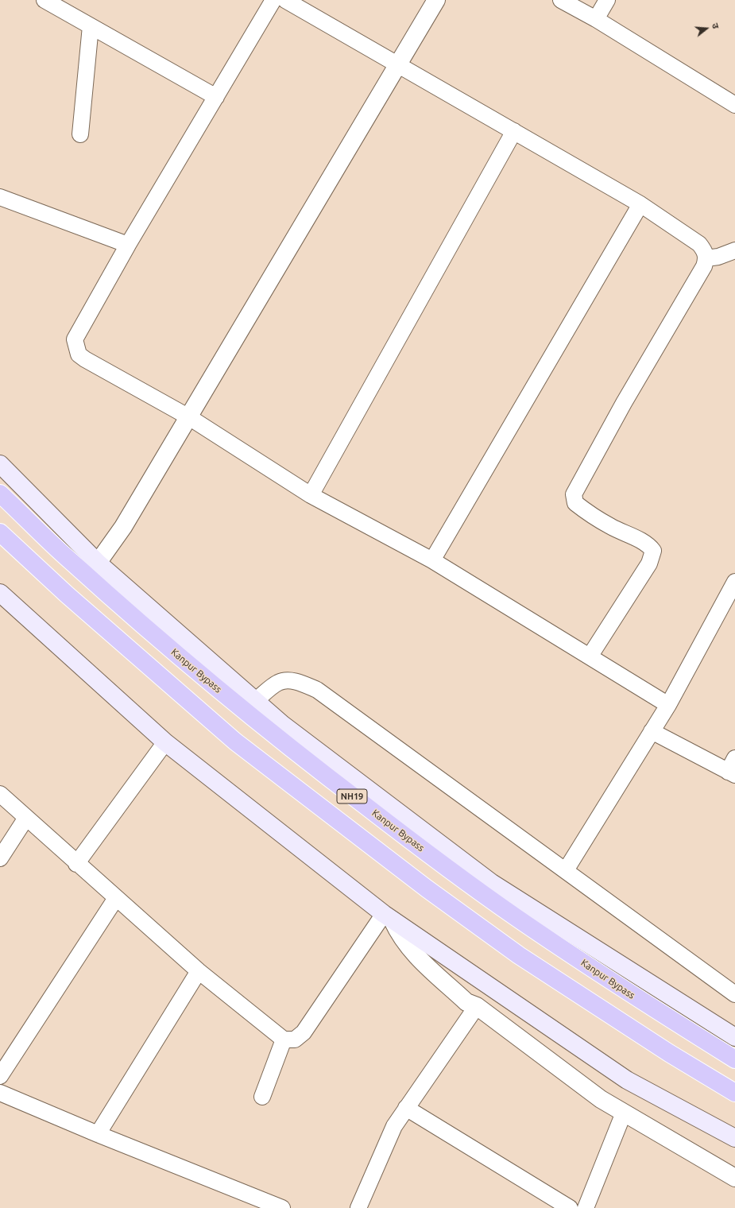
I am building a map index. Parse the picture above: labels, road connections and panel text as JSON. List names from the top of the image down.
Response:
{
  "streets": {
    "highway": ["Kanpur Bypass", "NH19"]
  },
  "north": "right"
}
